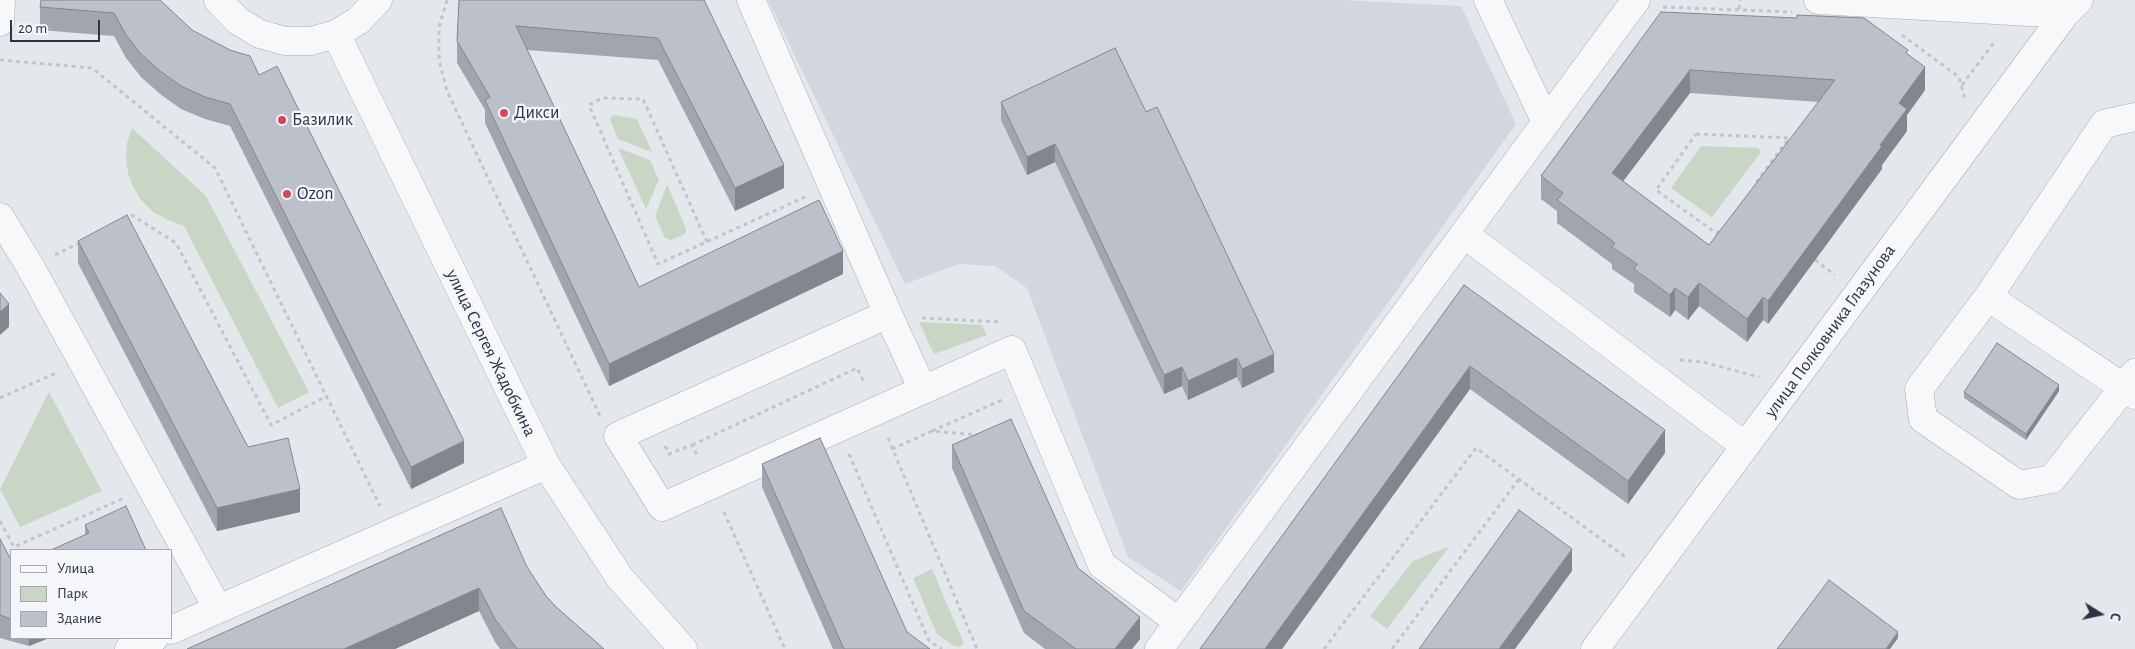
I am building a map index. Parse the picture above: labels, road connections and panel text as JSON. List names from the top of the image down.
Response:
{
  "streets": {
    "street": ["улица Полковника Глазунова", "улица Сергея Жадобкина"]
  },
  "places": ["Дикси", "Базилик", "Ozon"],
  "legend": ["Улица", "Парк", "Здание"],
  "scale_bar": "20 m",
  "north": "right"
}
